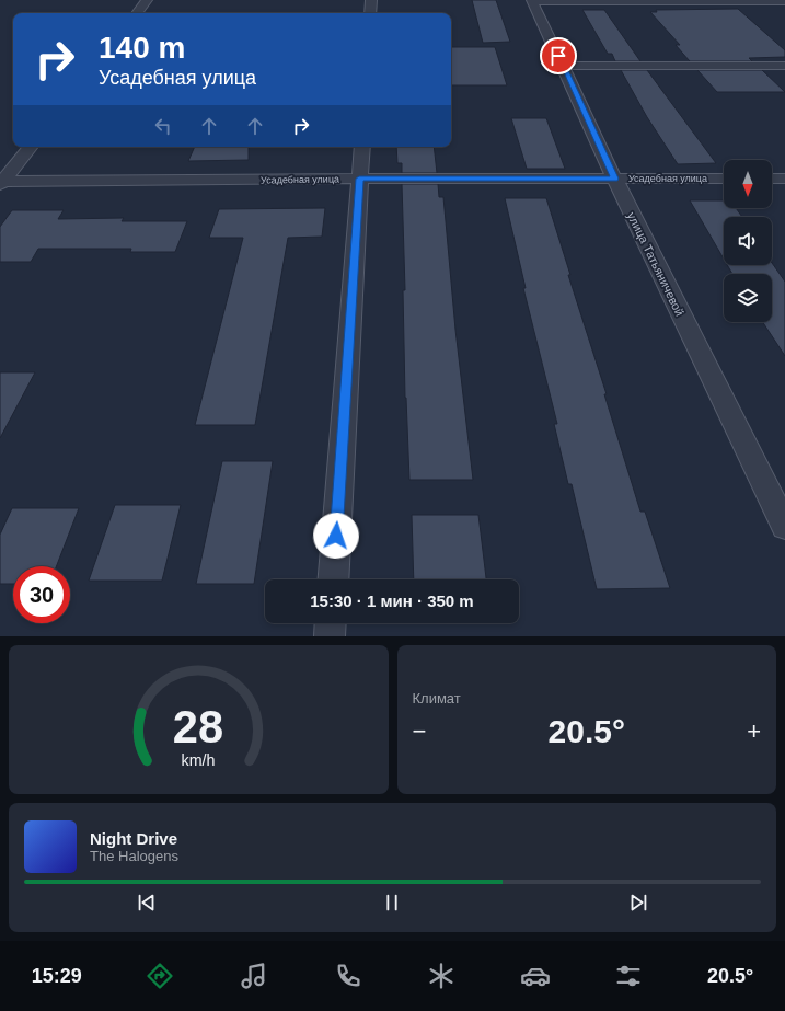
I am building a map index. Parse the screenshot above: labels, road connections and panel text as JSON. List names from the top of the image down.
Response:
{
  "streets": {
    "street": ["Усадебная улица", "улица Татьяничевой"]
  },
  "crossings": [
    ["Усадебная улица", "улица Татьяничевой"]
  ],
  "north": "bottom",
  "page": {
    "turn": ["140 m", "Усадебная улица"],
    "limit": "30",
    "trip": "15:30 · 1 мин · 350 m",
    "tile": "Климат",
    "heat": ["−", "20.5°", "+"],
    "song": ["Night Drive", "The Halogens"],
    "tabs": ["15:29", "20.5°"],
    "gauge": ["28", "km/h"]
  }
}
